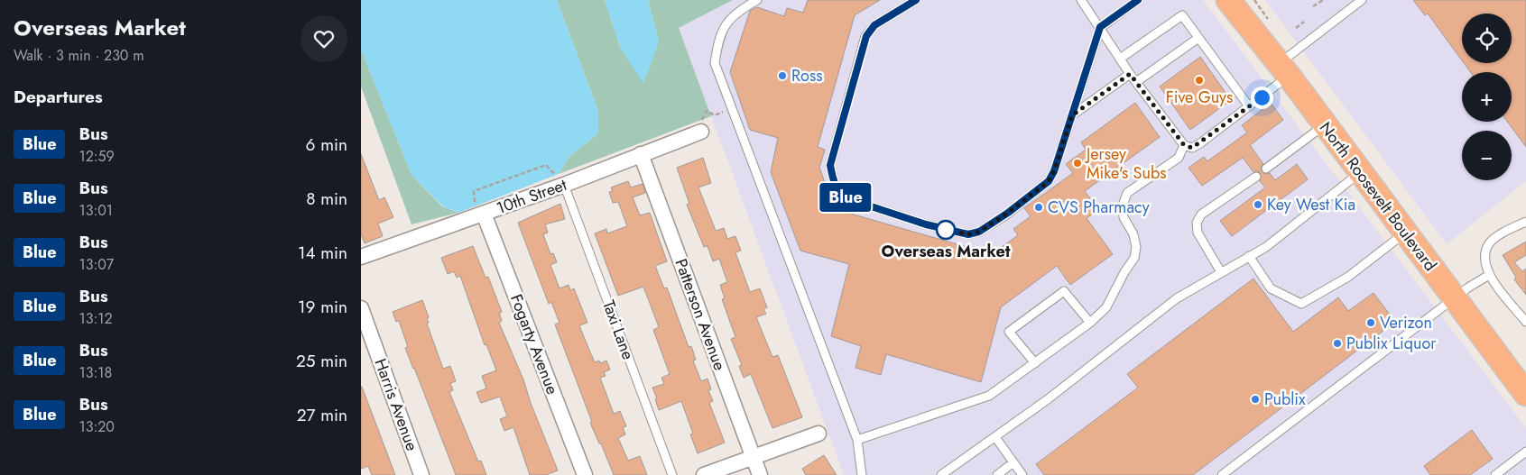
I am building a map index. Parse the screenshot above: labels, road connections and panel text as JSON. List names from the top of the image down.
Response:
{
  "streets": {
    "main road": ["North Roosevelt Boulevard"],
    "street": [
      "10th Street",
      "Patterson Avenue",
      "Fogarty Avenue",
      "Harris Avenue"
    ],
    "lane": ["Taxi Lane"]
  },
  "crossings": [
    ["10th Street", "Patterson Avenue"],
    ["10th Street", "Taxi Lane"],
    ["10th Street", "Fogarty Avenue"]
  ],
  "places": [
    "Ross",
    "Five Guys",
    "Jersey Mike's Subs",
    "Key West Kia",
    "CVS Pharmacy",
    "Overseas Market",
    "Verizon",
    "Publix Liquor",
    "Publix"
  ],
  "lines": ["bus line Blue"],
  "page": {
    "heading": [
      ["Overseas Market", "Walk · 3 min · 230 m"],
      "Departures"
    ],
    "on_map": "Blue",
    "map_buttons": ["+", "−"],
    "list": [
      {
        "mark": "Blue",
        "name": "Bus",
        "note": "12:59",
        "value": "6 min"
      },
      {
        "mark": "Blue",
        "name": "Bus",
        "note": "13:01",
        "value": "8 min"
      },
      {
        "mark": "Blue",
        "name": "Bus",
        "note": "13:07",
        "value": "14 min"
      },
      {
        "mark": "Blue",
        "name": "Bus",
        "note": "13:12",
        "value": "19 min"
      },
      {
        "mark": "Blue",
        "name": "Bus",
        "note": "13:18",
        "value": "25 min"
      },
      {
        "mark": "Blue",
        "name": "Bus",
        "note": "13:20",
        "value": "27 min"
      }
    ]
  }
}
